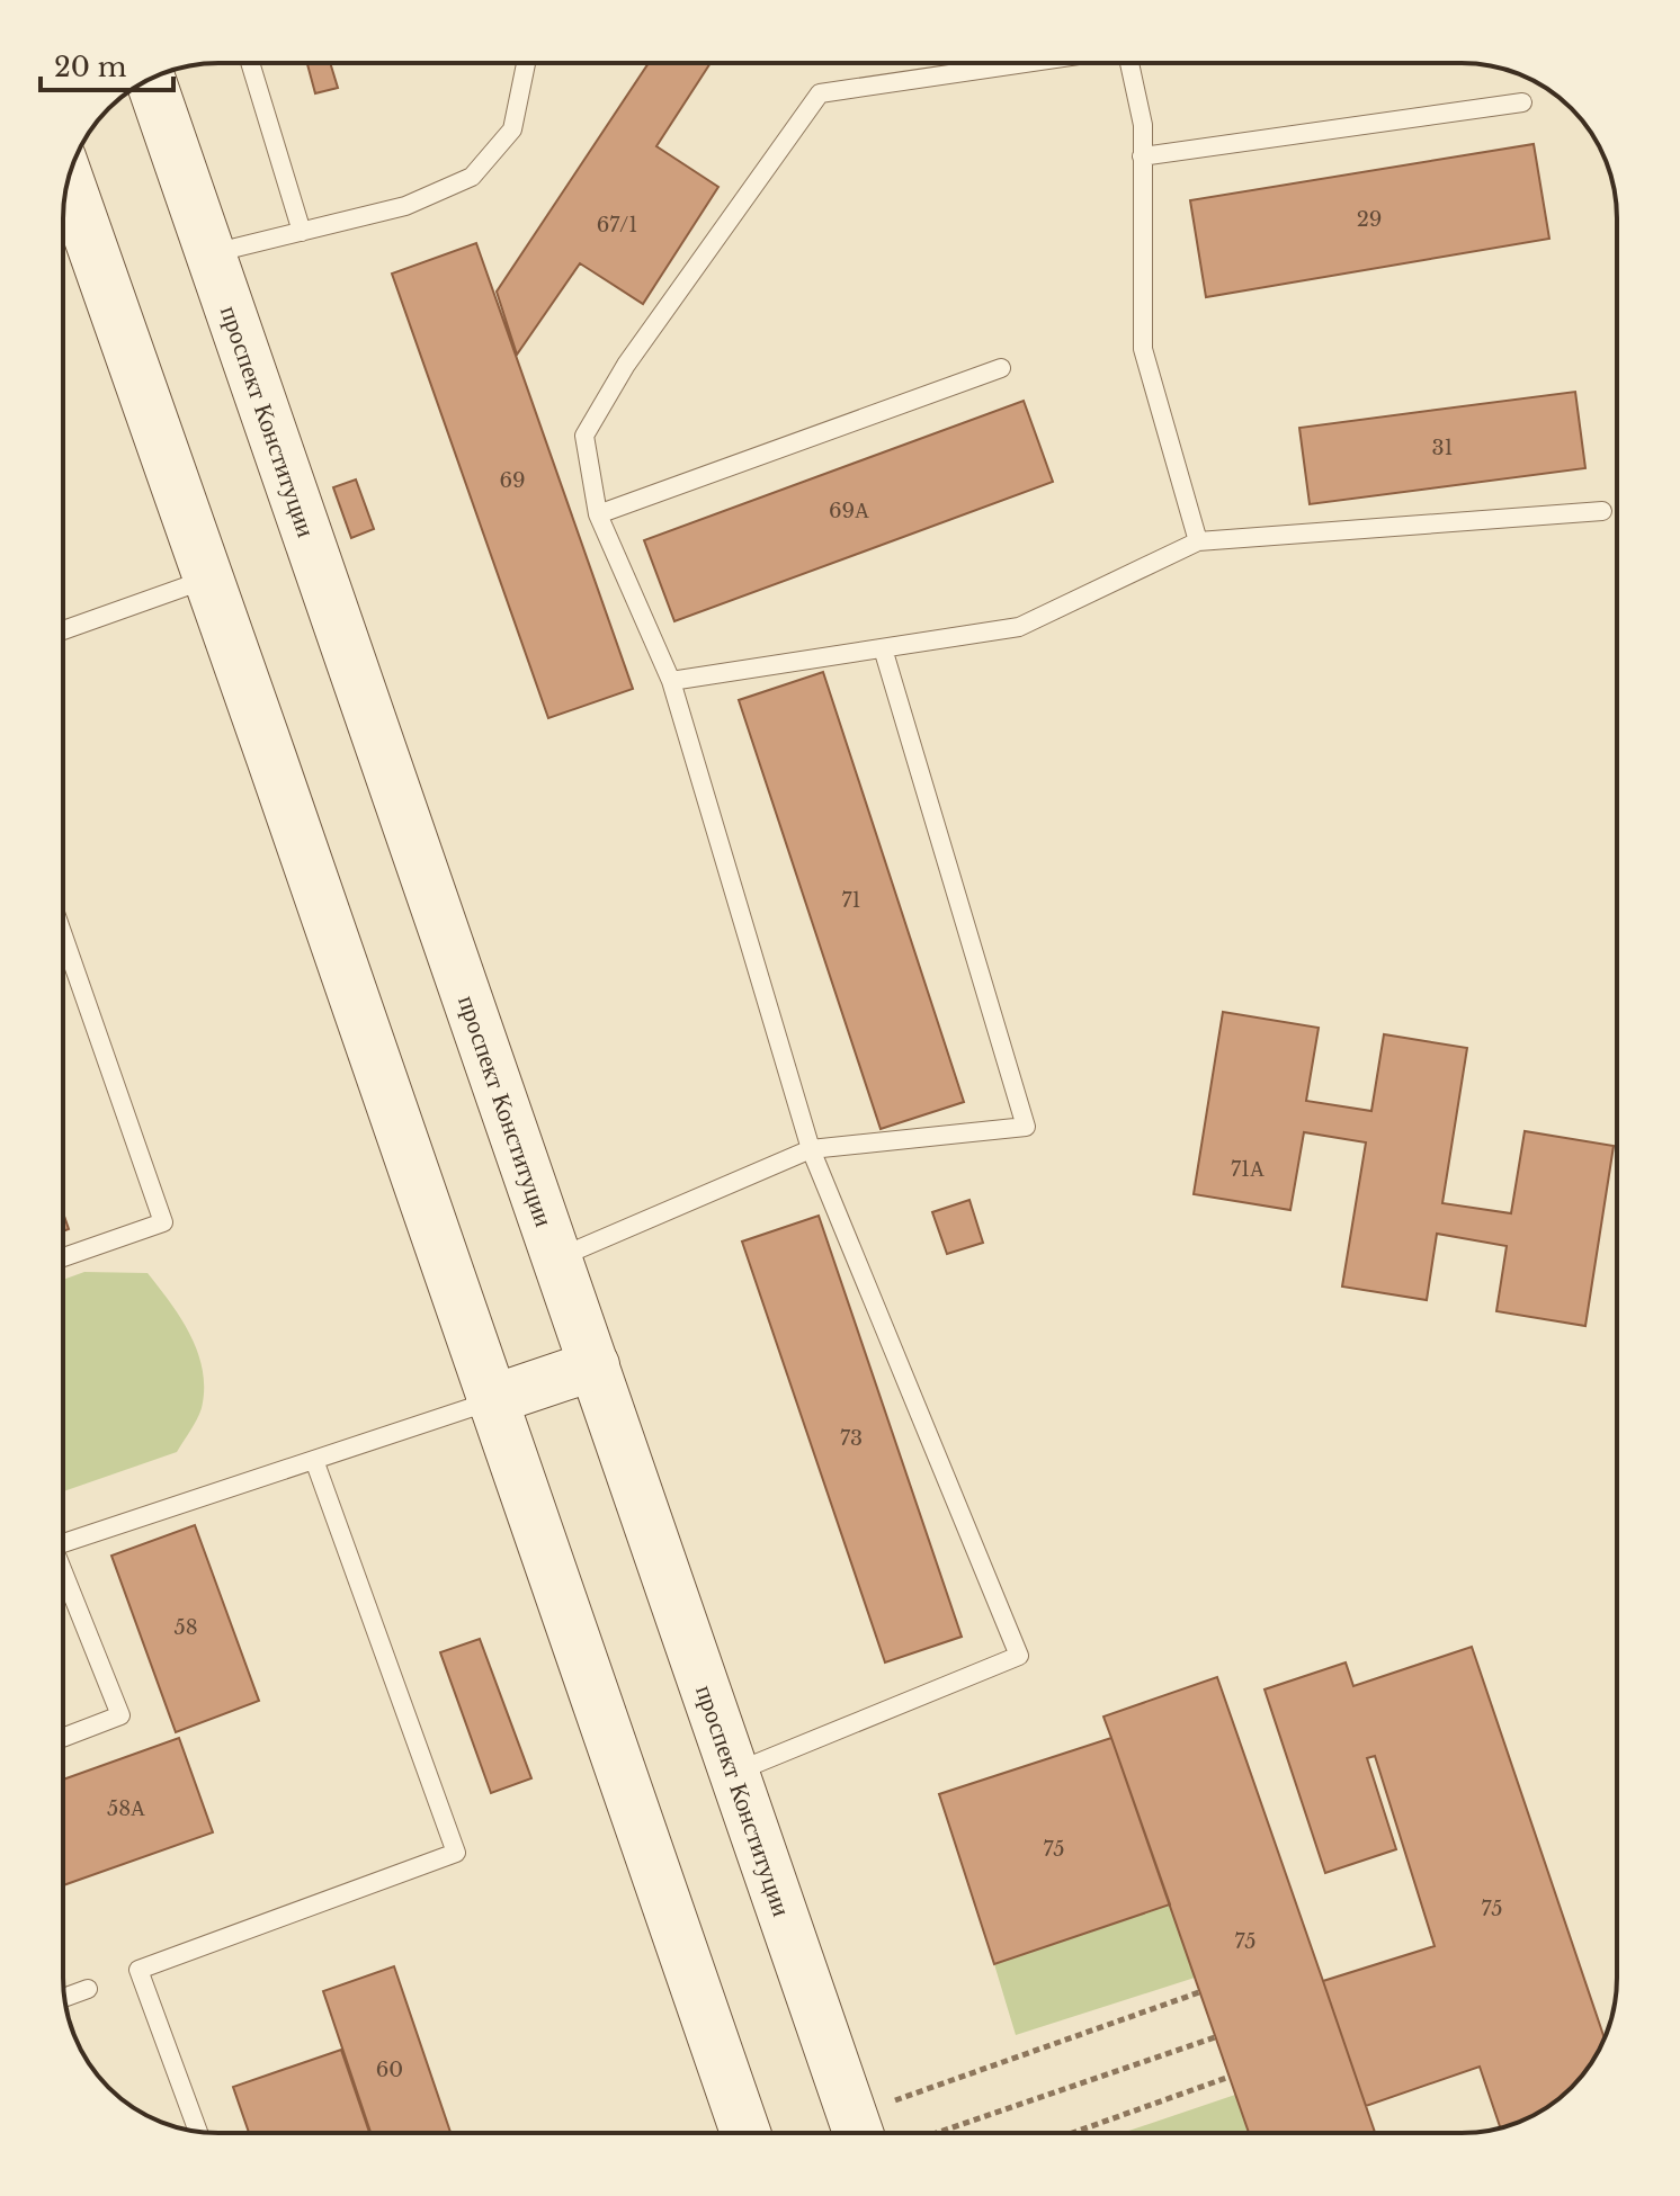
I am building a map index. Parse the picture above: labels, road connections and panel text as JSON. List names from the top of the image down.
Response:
{
  "streets": {
    "main road": ["проспект Конституции"]
  },
  "house_numbers": [
    "29",
    "67/1",
    "31",
    "69",
    "69А",
    "71",
    "71А",
    "73",
    "58",
    "58А",
    "75",
    "75",
    "75",
    "60"
  ],
  "scale_bar": "20 m"
}
